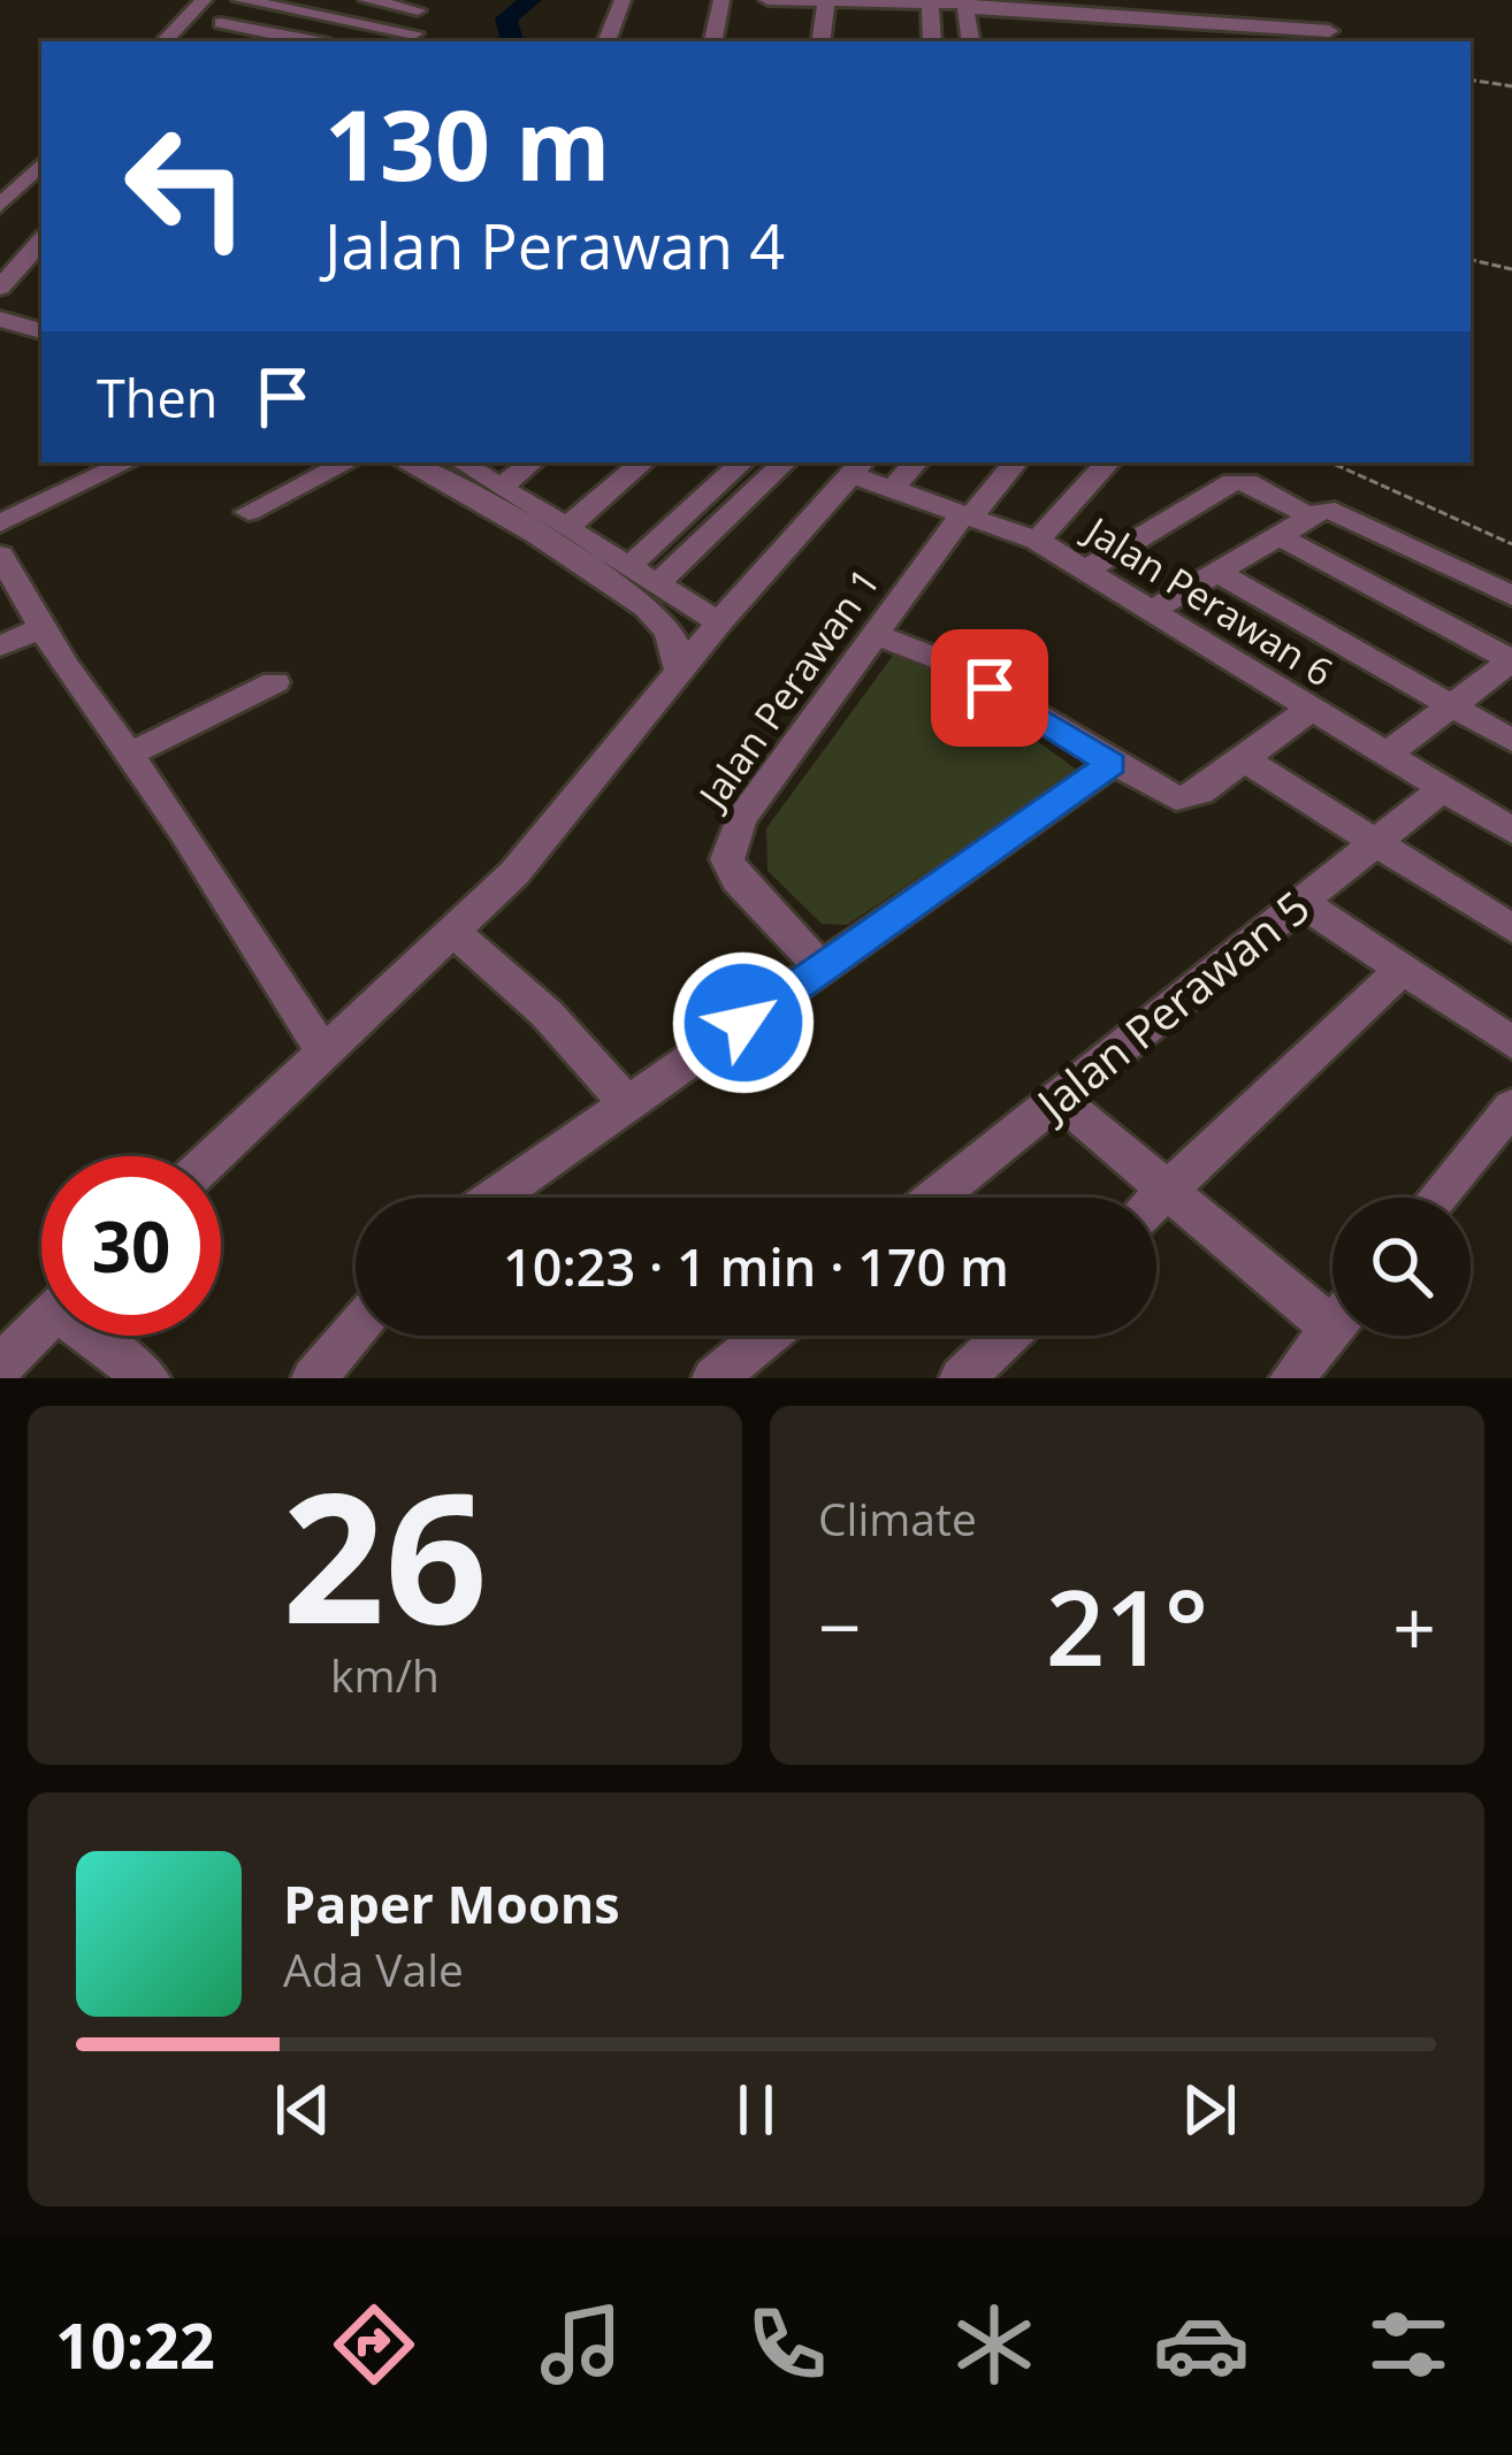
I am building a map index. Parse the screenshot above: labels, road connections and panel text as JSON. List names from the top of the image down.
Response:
{
  "streets": {
    "street": ["Jalan Perawan 6", "Jalan Perawan 1", "Jalan Perawan 5"]
  },
  "crossings": [
    ["Jalan Perawan 6", "Jalan Perawan 1"],
    ["Jalan Perawan 6", "Jalan Perawan 5"]
  ],
  "page": {
    "turn": ["130 m", "Jalan Perawan 4"],
    "then": "Then",
    "limit": "30",
    "trip": "10:23 · 1 min · 170 m",
    "tile": [
      ["26", "km/h"],
      "Climate"
    ],
    "heat": ["−", "21°", "+"],
    "song": ["Paper Moons", "Ada Vale"],
    "tabs": "10:22"
  }
}
